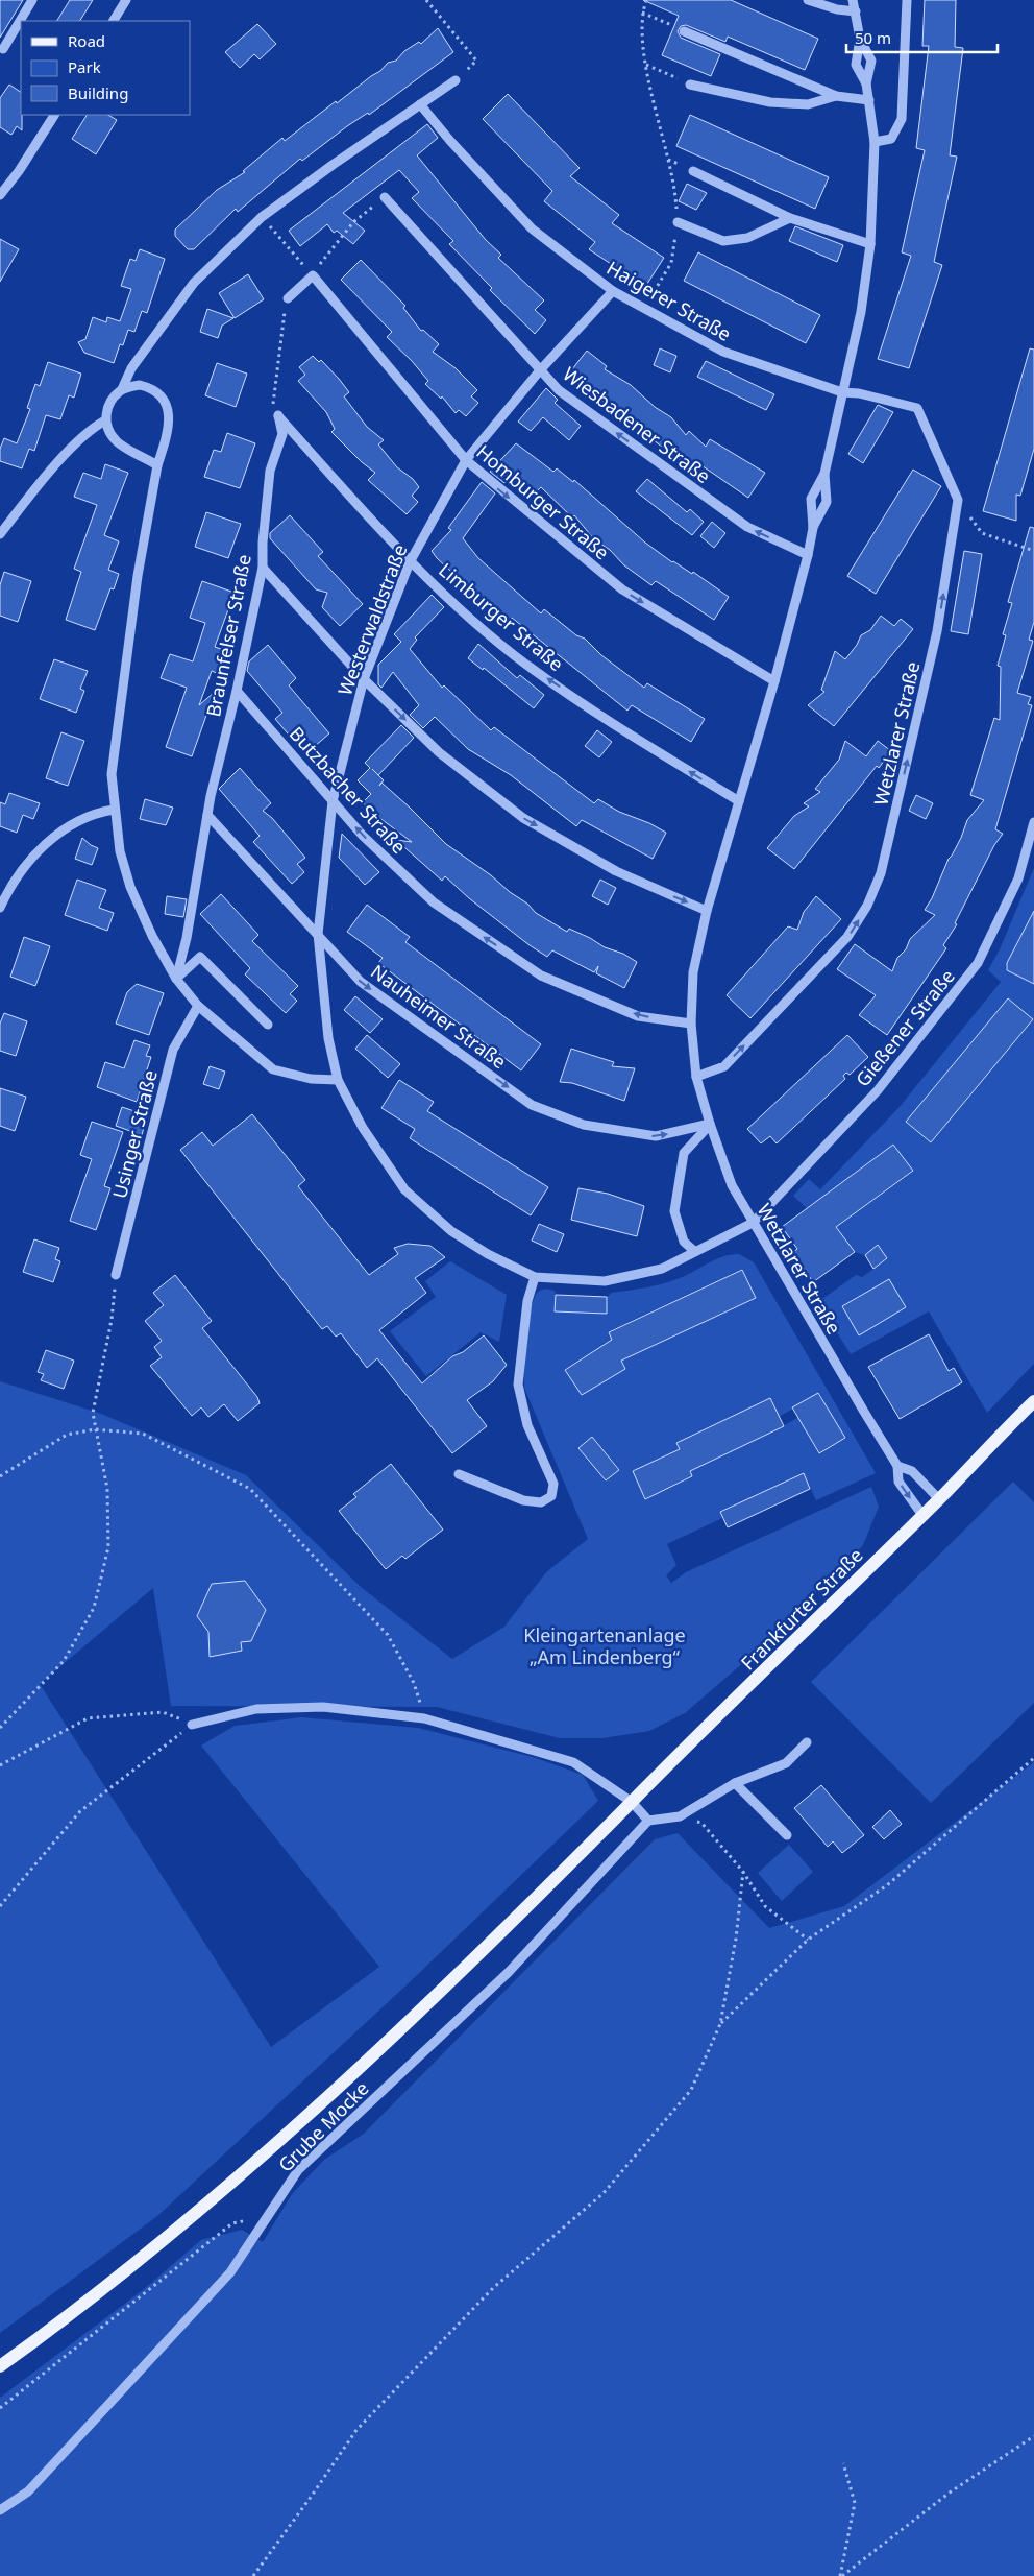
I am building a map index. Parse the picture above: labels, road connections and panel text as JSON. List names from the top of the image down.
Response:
{
  "streets": {
    "main road": ["Frankfurter Straße"],
    "street": [
      "Haigerer Straße",
      "Wiesbadener Straße",
      "Homburger Straße",
      "Limburger Straße",
      "Westerwaldstraße",
      "Braunfelser Straße",
      "Wetzlarer Straße",
      "Butzbacher Straße",
      "Nauheimer Straße",
      "Gießener Straße",
      "Usinger Straße",
      "Grube Mocke"
    ]
  },
  "crossings": [
    ["Haigerer Straße", "Westerwaldstraße"],
    ["Haigerer Straße", "Wetzlarer Straße"],
    ["Wiesbadener Straße", "Westerwaldstraße"],
    ["Wiesbadener Straße", "Wetzlarer Straße"],
    ["Homburger Straße", "Westerwaldstraße"],
    ["Homburger Straße", "Wetzlarer Straße"],
    ["Limburger Straße", "Westerwaldstraße"],
    ["Limburger Straße", "Braunfelser Straße"],
    ["Limburger Straße", "Wetzlarer Straße"],
    ["Westerwaldstraße", "Wetzlarer Straße"],
    ["Westerwaldstraße", "Butzbacher Straße"],
    ["Westerwaldstraße", "Nauheimer Straße"],
    ["Westerwaldstraße", "Gießener Straße"],
    ["Braunfelser Straße", "Butzbacher Straße"],
    ["Braunfelser Straße", "Nauheimer Straße"],
    ["Wetzlarer Straße", "Butzbacher Straße"],
    ["Wetzlarer Straße", "Nauheimer Straße"],
    ["Wetzlarer Straße", "Gießener Straße"],
    ["Wetzlarer Straße", "Frankfurter Straße"]
  ],
  "one_way": [
    "Wiesbadener Straße",
    "Homburger Straße",
    "Limburger Straße",
    "Butzbacher Straße",
    "Nauheimer Straße"
  ],
  "parks": ["Kleingartenanlage „Am Lindenberg“"],
  "legend": ["Road", "Park", "Building"],
  "scale_bar": "50 m"
}
